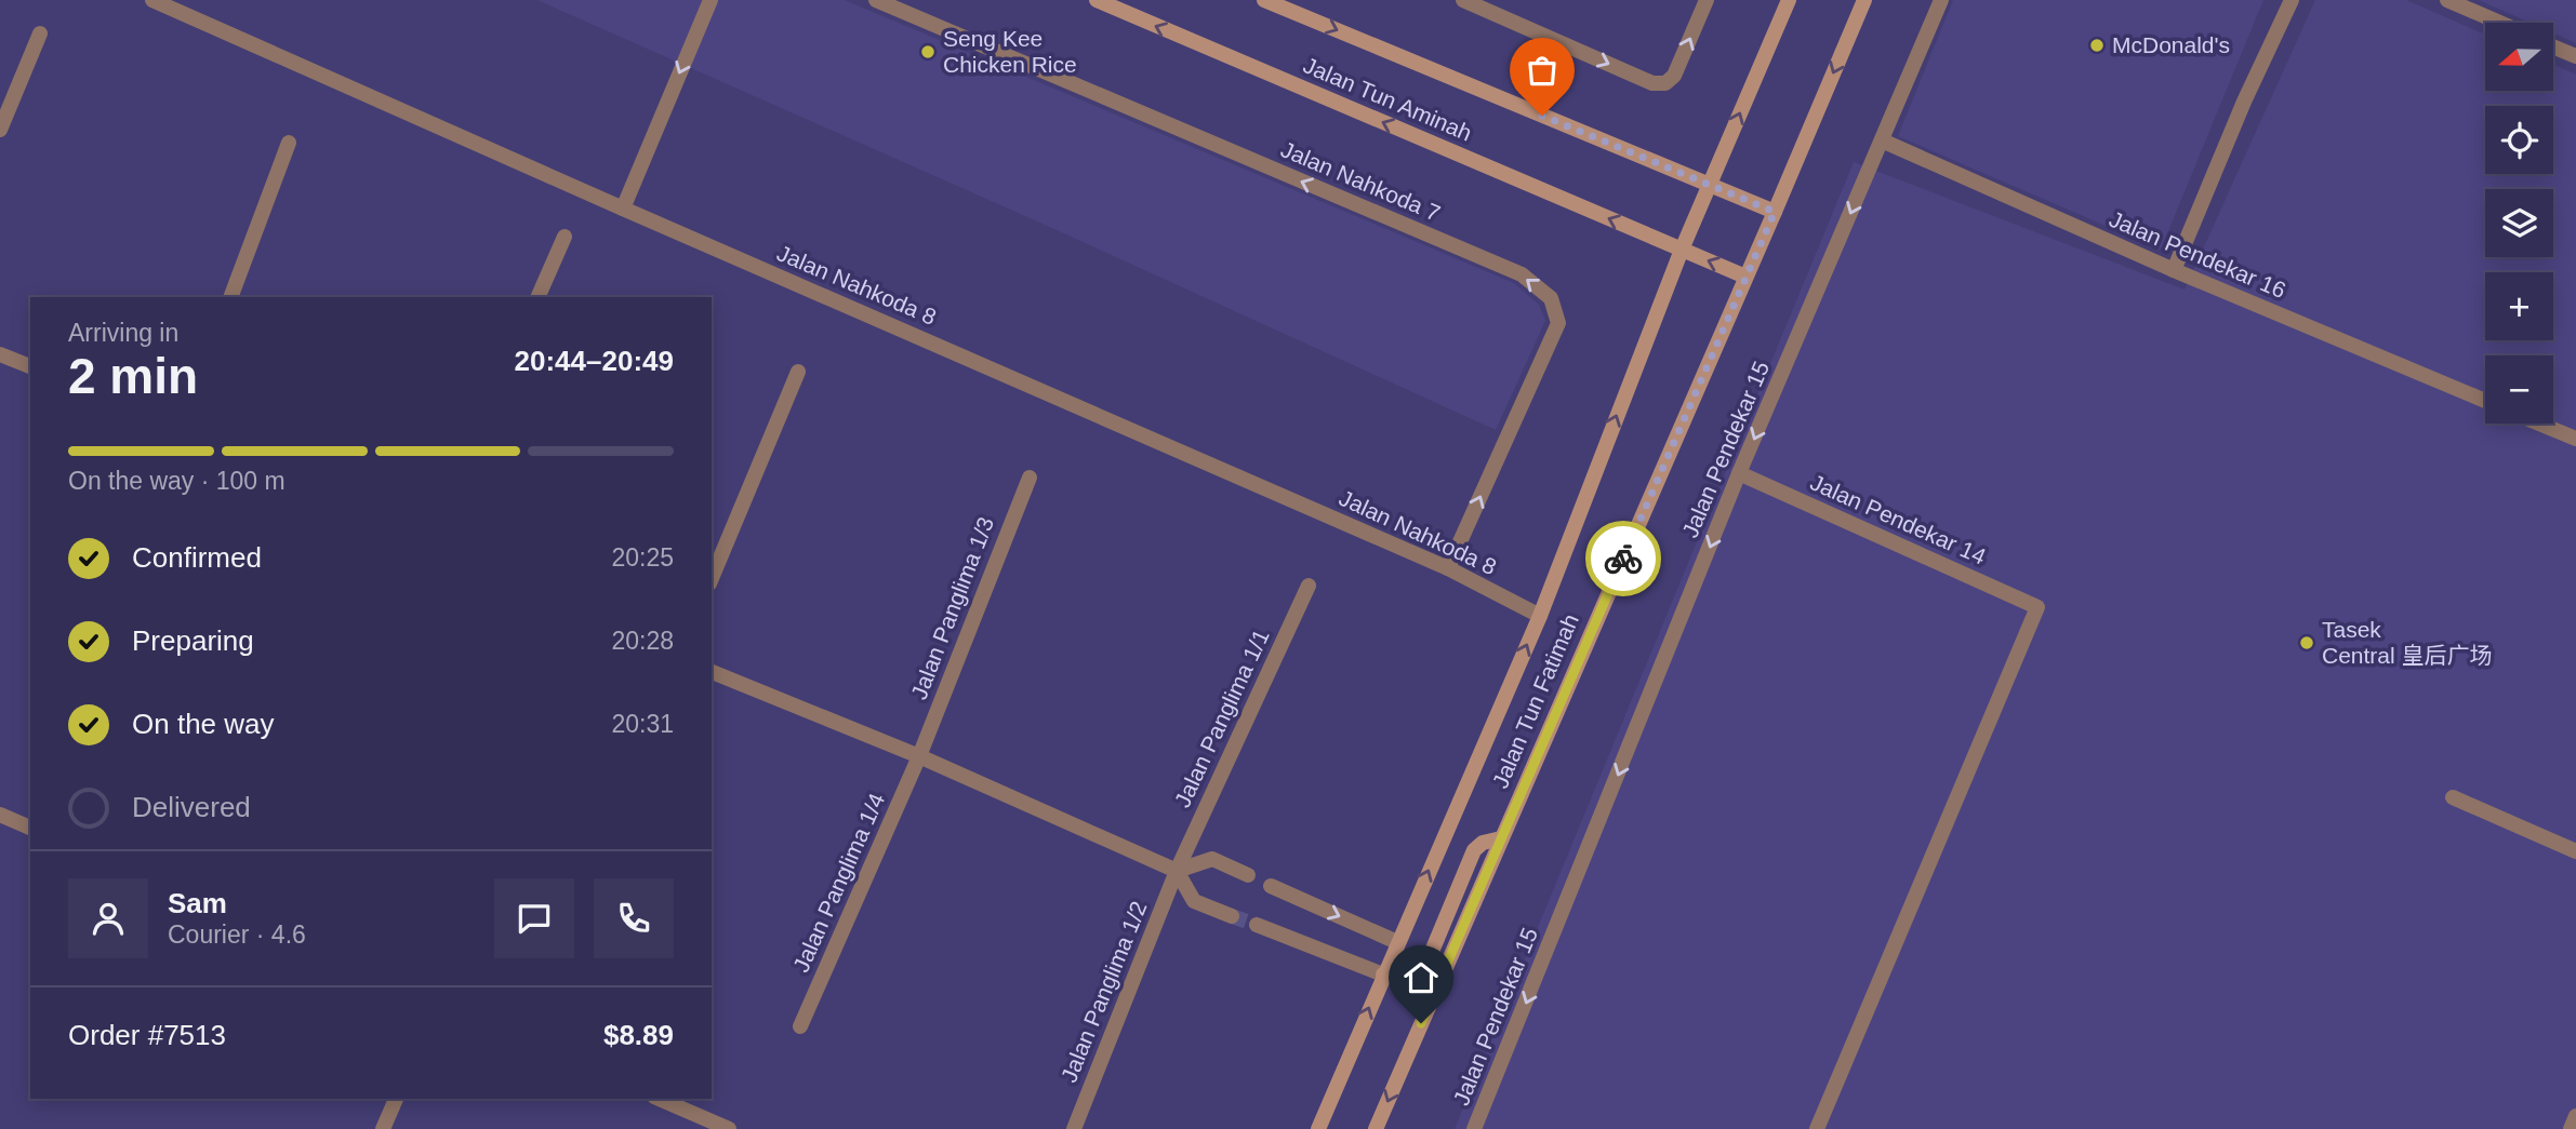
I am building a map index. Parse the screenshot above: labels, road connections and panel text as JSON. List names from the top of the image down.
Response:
{
  "streets": {
    "main road": ["Jalan Tun Aminah", "Jalan Tun Fatimah"],
    "street": [
      "Jalan Nahkoda 7",
      "Jalan Pendekar 16",
      "Jalan Nahkoda 8",
      "Jalan Pendekar 15",
      "Jalan Pendekar 14",
      "Jalan Panglima 1/3",
      "Jalan Panglima 1/1",
      "Jalan Panglima 1/4",
      "Jalan Panglima 1/2"
    ]
  },
  "crossings": [
    ["Jalan Tun Aminah", "Jalan Tun Fatimah"],
    ["Jalan Nahkoda 7", "Jalan Nahkoda 8"],
    ["Jalan Pendekar 16", "Jalan Pendekar 15"],
    ["Jalan Nahkoda 8", "Jalan Tun Fatimah"],
    ["Jalan Pendekar 15", "Jalan Pendekar 14"],
    ["Jalan Panglima 1/3", "Jalan Panglima 1/4"],
    ["Jalan Panglima 1/1", "Jalan Panglima 1/2"]
  ],
  "one_way": ["Jalan Pendekar 15"],
  "places": ["McDonald's", "Seng Kee Chicken Rice", "Tasek Central 皇后广场"],
  "north": "left",
  "page": {
    "map_buttons": ["+", "−"],
    "heading": ["2 min", "Arriving in", "20:44–20:49"],
    "panel": [
      "Sam",
      "Courier · 4.6",
      "Order #7513",
      "$8.89"
    ],
    "bar": "On the way · 100 m",
    "list": [
      ["Confirmed", "20:25"],
      ["Preparing", "20:28"],
      ["On the way", "20:31"],
      "Delivered"
    ]
  }
}
